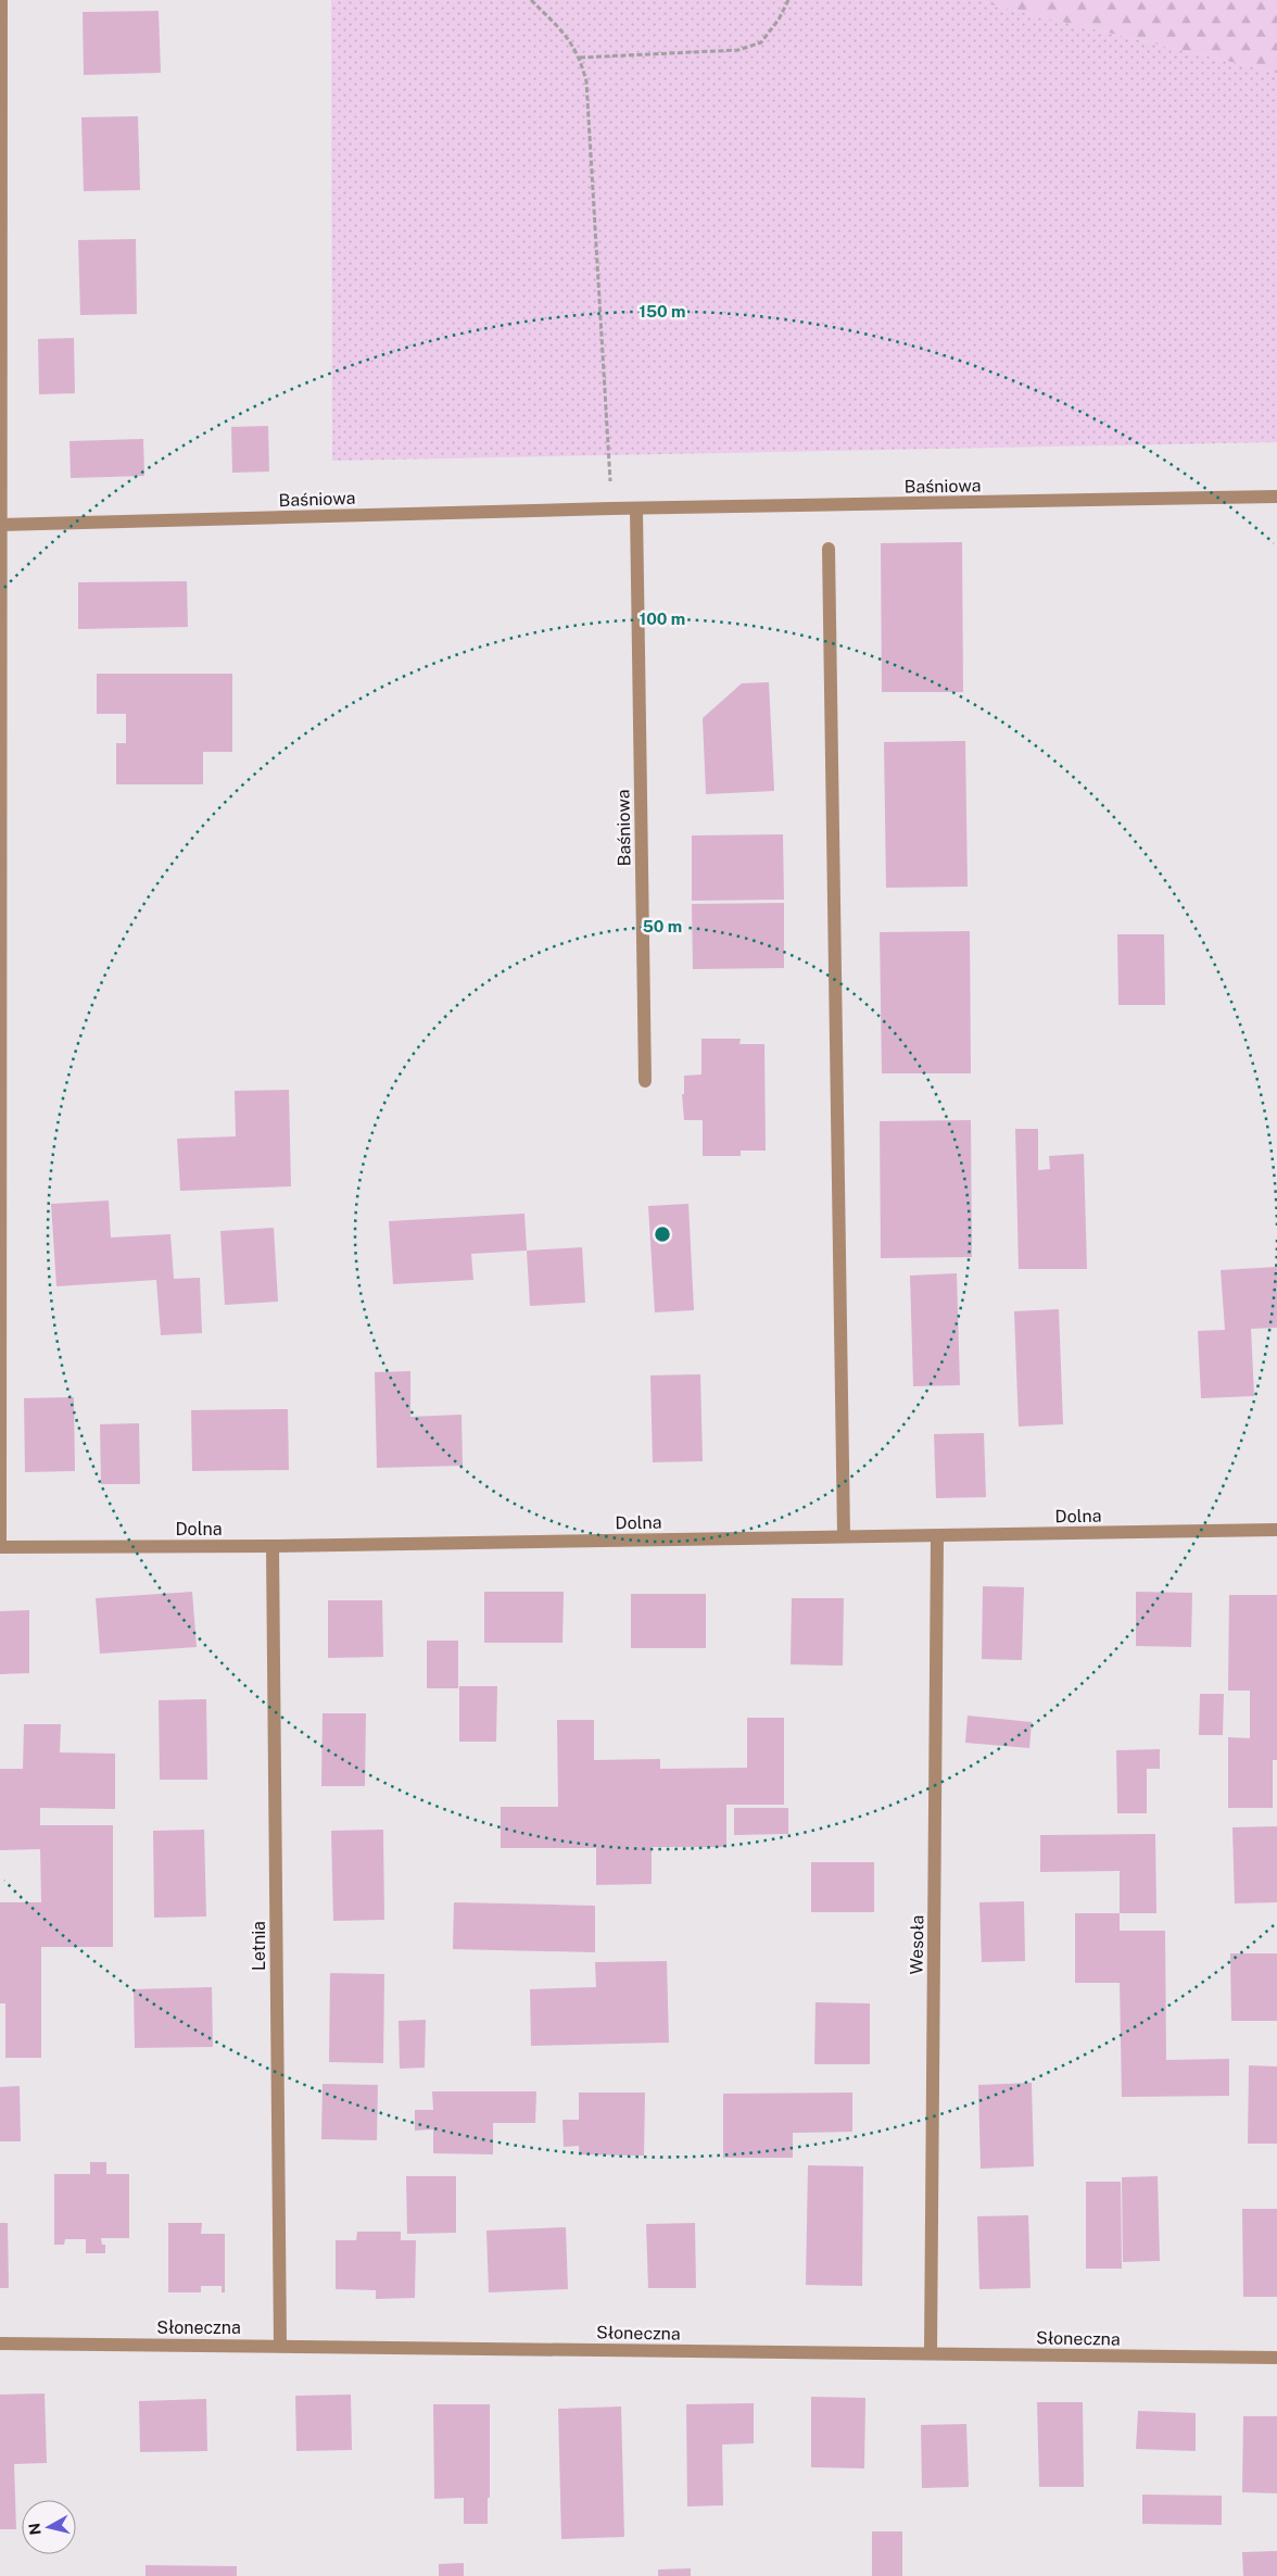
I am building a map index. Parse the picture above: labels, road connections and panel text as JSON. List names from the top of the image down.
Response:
{
  "streets": {
    "street": [
      "Baśniowa",
      "Dolna",
      "Wesoła",
      "Letnia",
      "Słoneczna"
    ]
  },
  "crossings": [
    ["Dolna", "Wesoła"],
    ["Dolna", "Letnia"],
    ["Wesoła", "Słoneczna"],
    ["Letnia", "Słoneczna"]
  ],
  "north": "left",
  "rings": ["150 m", "100 m", "50 m"]
}
